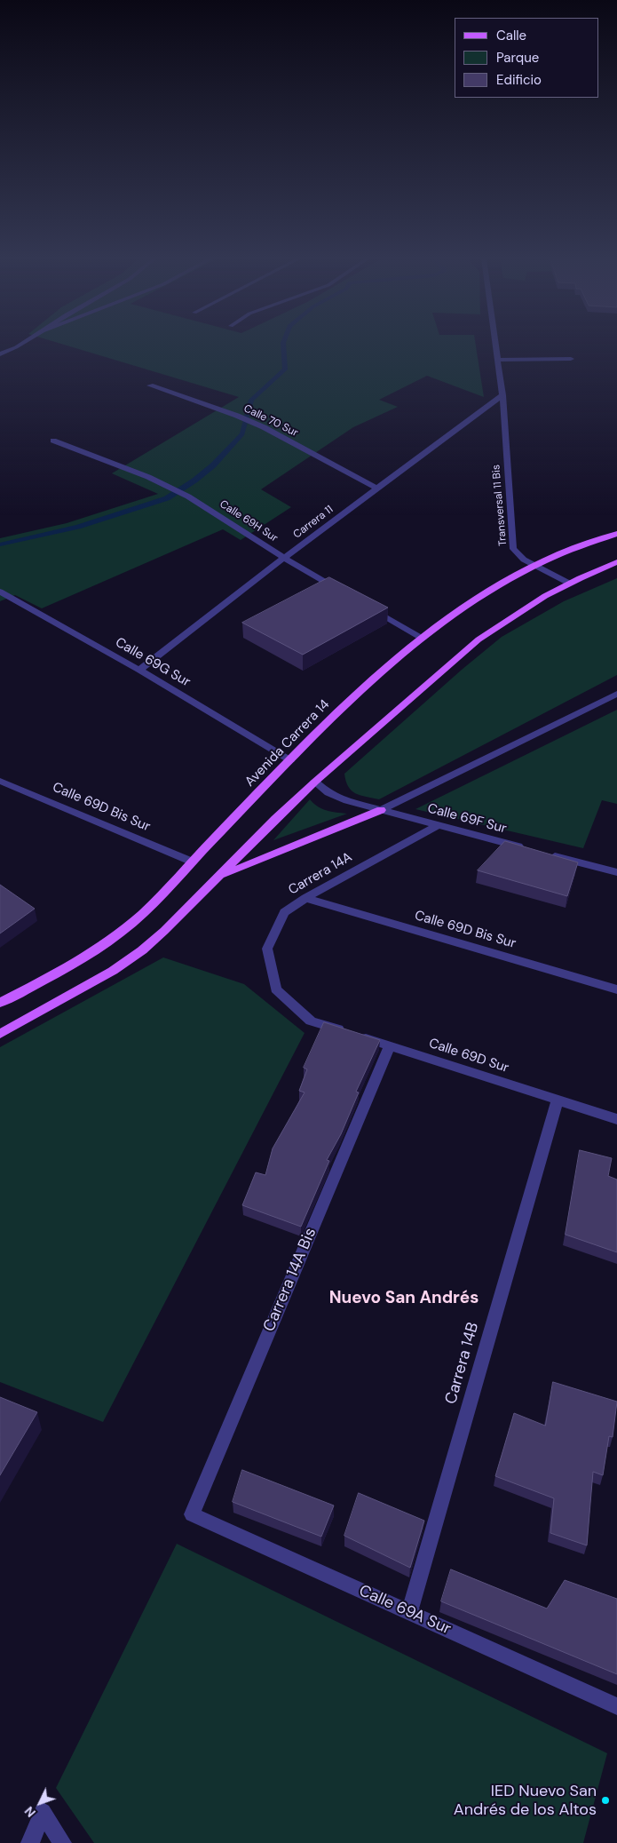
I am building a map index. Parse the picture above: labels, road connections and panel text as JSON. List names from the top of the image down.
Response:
{
  "streets": {
    "main road": ["Avenida Carrera 14"],
    "street": [
      "Calle 70 Sur",
      "Transversal 11 Bis",
      "Calle 69H Sur",
      "Carrera 11",
      "Calle 69G Sur",
      "Calle 69D Bis Sur",
      "Calle 69F Sur",
      "Carrera 14A",
      "Calle 69D Sur",
      "Carrera 14A Bis",
      "Carrera 14B",
      "Calle 69A Sur"
    ]
  },
  "crossings": [
    ["Calle 70 Sur", "Carrera 11"],
    ["Transversal 11 Bis", "Carrera 11"],
    ["Transversal 11 Bis", "Avenida Carrera 14"],
    ["Calle 69H Sur", "Carrera 11"],
    ["Carrera 11", "Calle 69G Sur"],
    ["Calle 69G Sur", "Avenida Carrera 14"],
    ["Avenida Carrera 14", "Calle 69D Bis Sur"],
    ["Calle 69D Bis Sur", "Carrera 14A"],
    ["Calle 69F Sur", "Carrera 14A"],
    ["Carrera 14A", "Calle 69D Sur"],
    ["Calle 69D Sur", "Carrera 14A Bis"],
    ["Calle 69D Sur", "Carrera 14B"],
    ["Carrera 14A Bis", "Calle 69A Sur"],
    ["Carrera 14B", "Calle 69A Sur"]
  ],
  "districts": ["Nuevo San Andrés"],
  "places": ["IED Nuevo San Andrés de los Altos"],
  "legend": ["Calle", "Parque", "Edificio"],
  "north": "bottom left"
}
